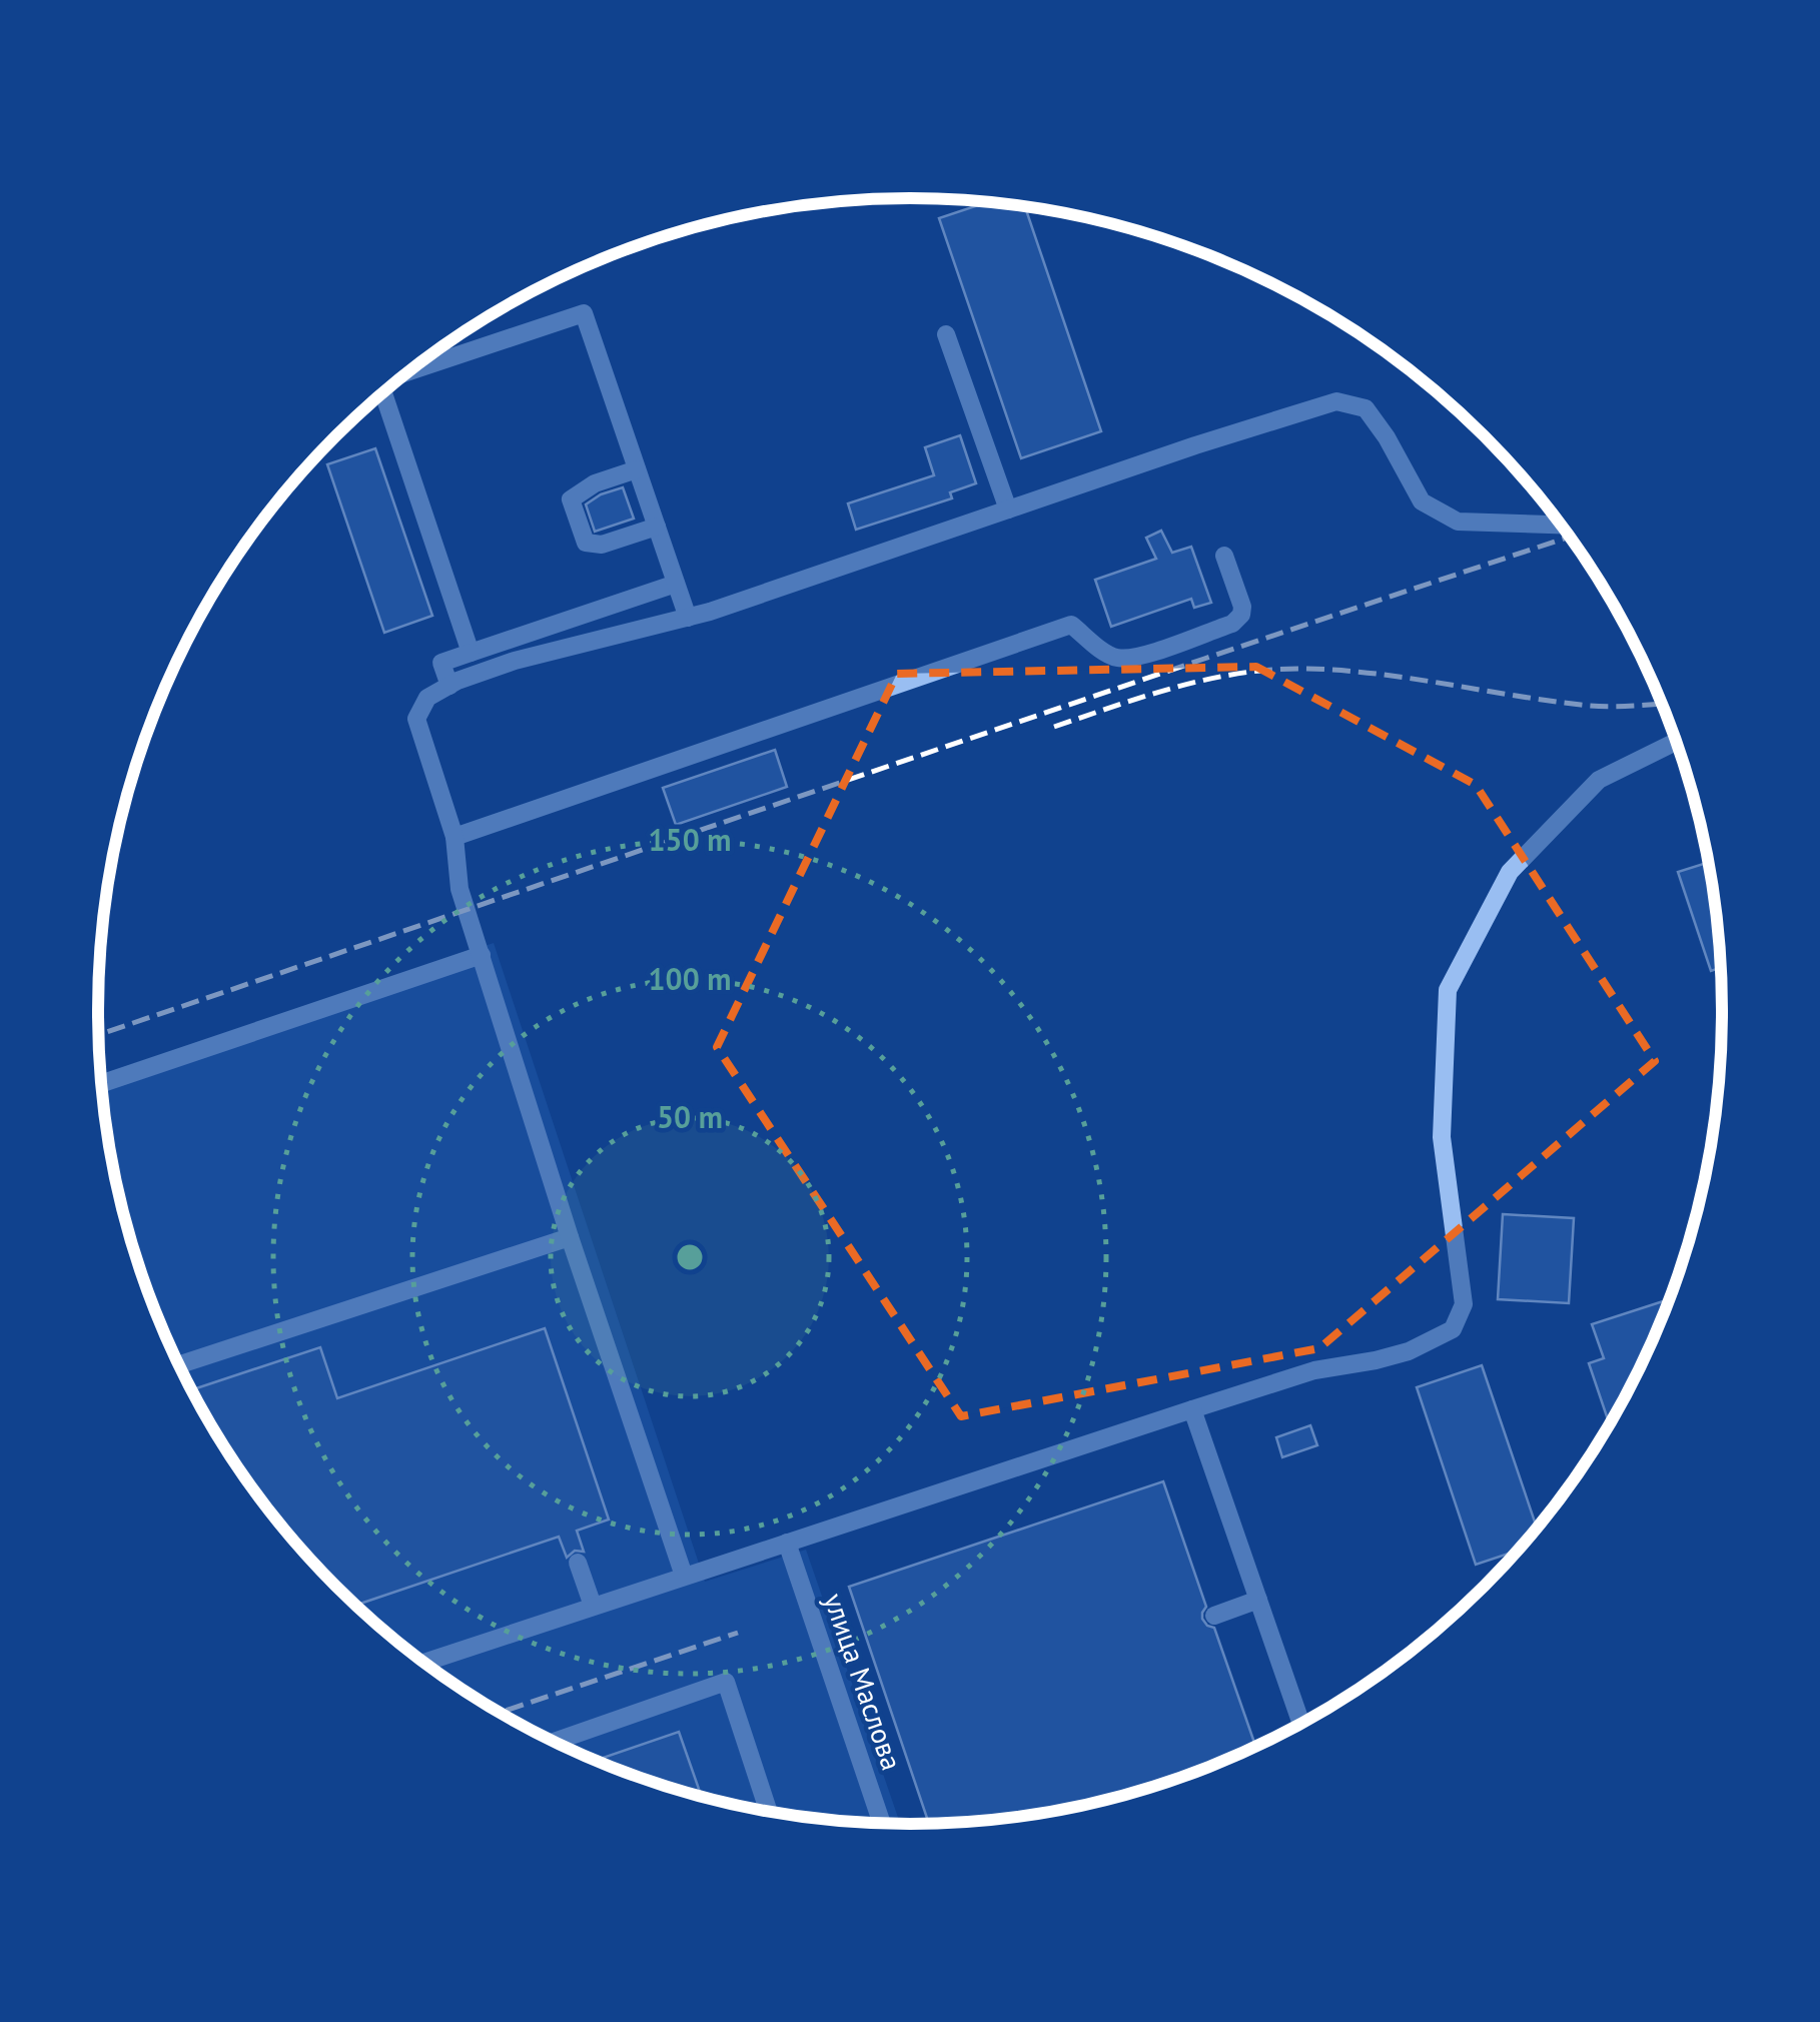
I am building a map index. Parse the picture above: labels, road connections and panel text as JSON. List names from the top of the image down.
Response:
{
  "streets": {
    "lane": ["улица Маслова"]
  },
  "rings": ["150 m", "100 m", "50 m"]
}
